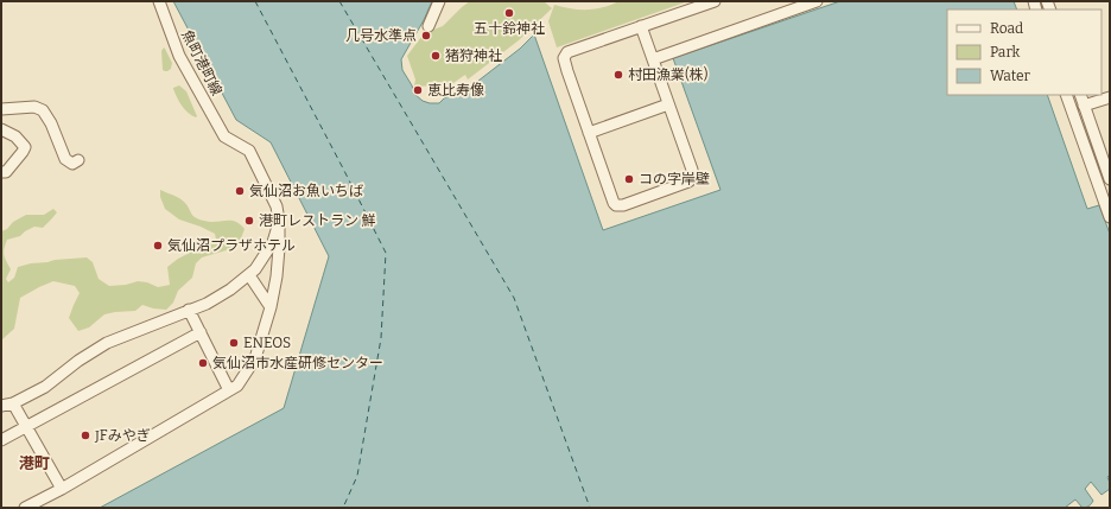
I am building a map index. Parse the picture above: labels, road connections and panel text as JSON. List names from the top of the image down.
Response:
{
  "streets": {
    "street": ["魚町港町線"]
  },
  "districts": ["港町"],
  "places": [
    "五十鈴神社",
    "几号水準点",
    "猪狩神社",
    "村田漁業(株)",
    "恵比寿像",
    "コの字岸壁",
    "気仙沼お魚いちば",
    "港町レストラン 鮮",
    "気仙沼プラザホテル",
    "ENEOS",
    "気仙沼市水産研修センター",
    "JFみやぎ"
  ],
  "legend": ["Road", "Park", "Water"]
}
